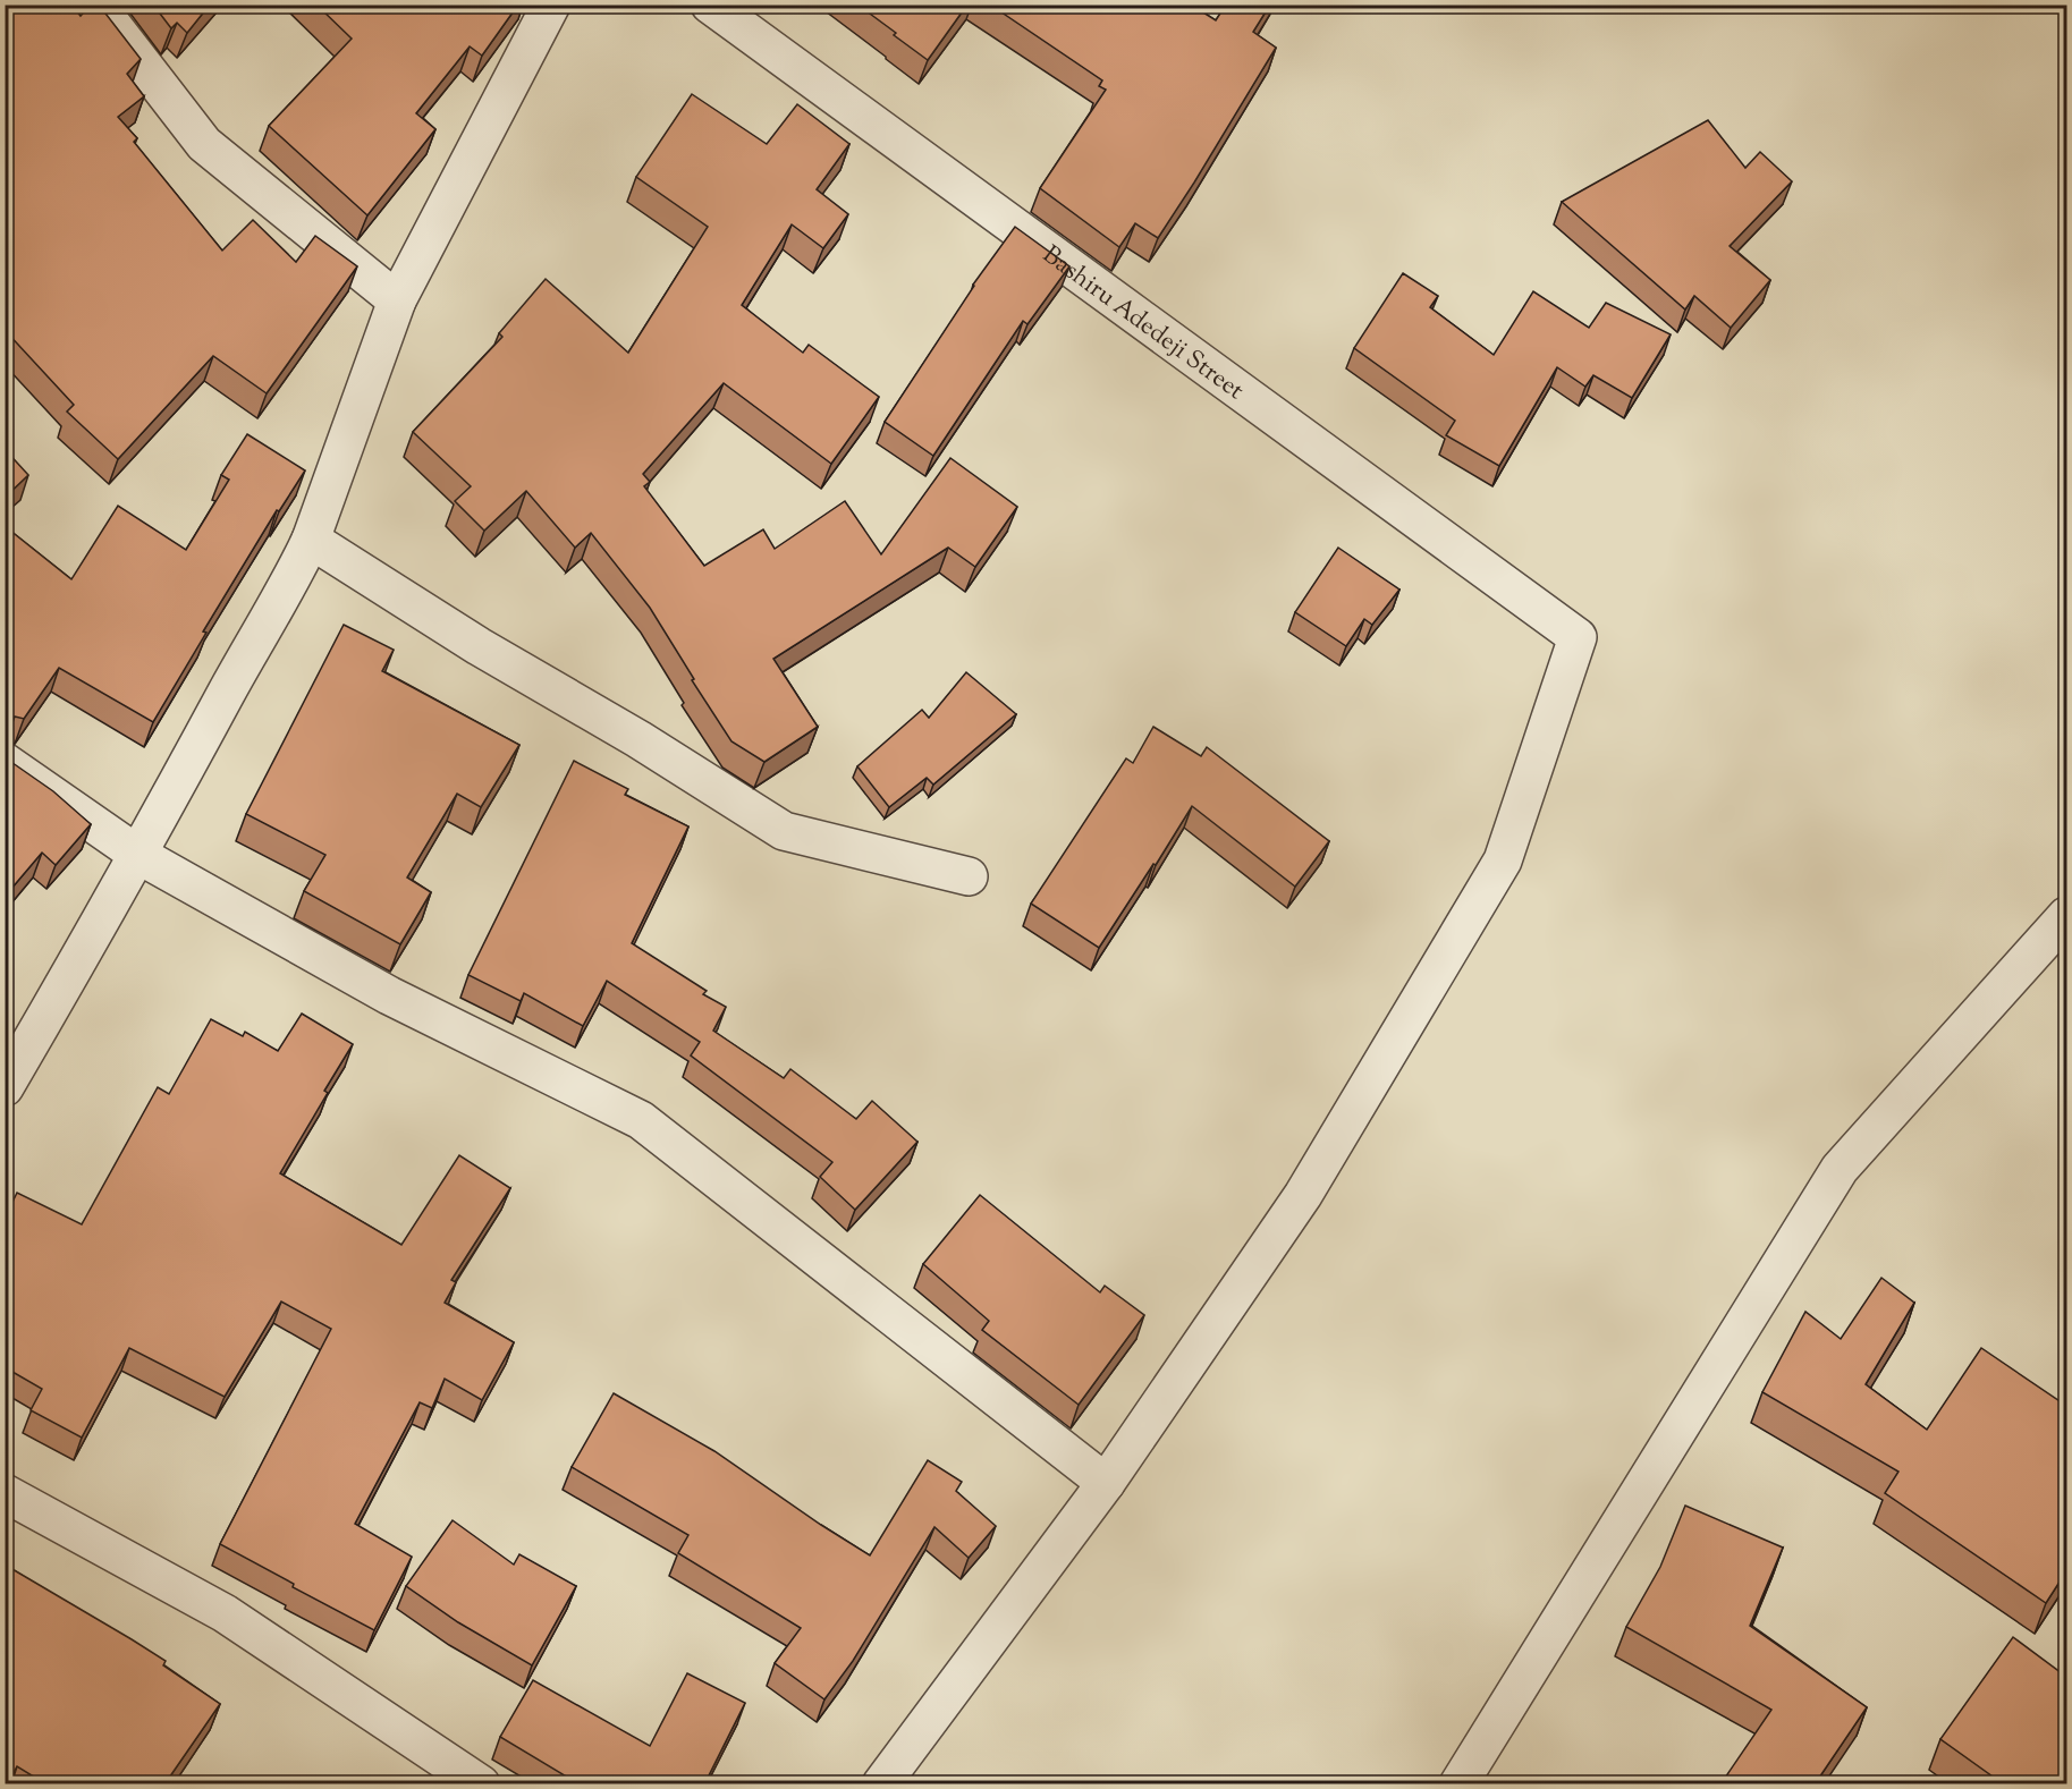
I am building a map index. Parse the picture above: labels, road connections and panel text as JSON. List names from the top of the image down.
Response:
{
  "streets": {
    "street": ["Bashiru Adedeji Street"]
  }
}
